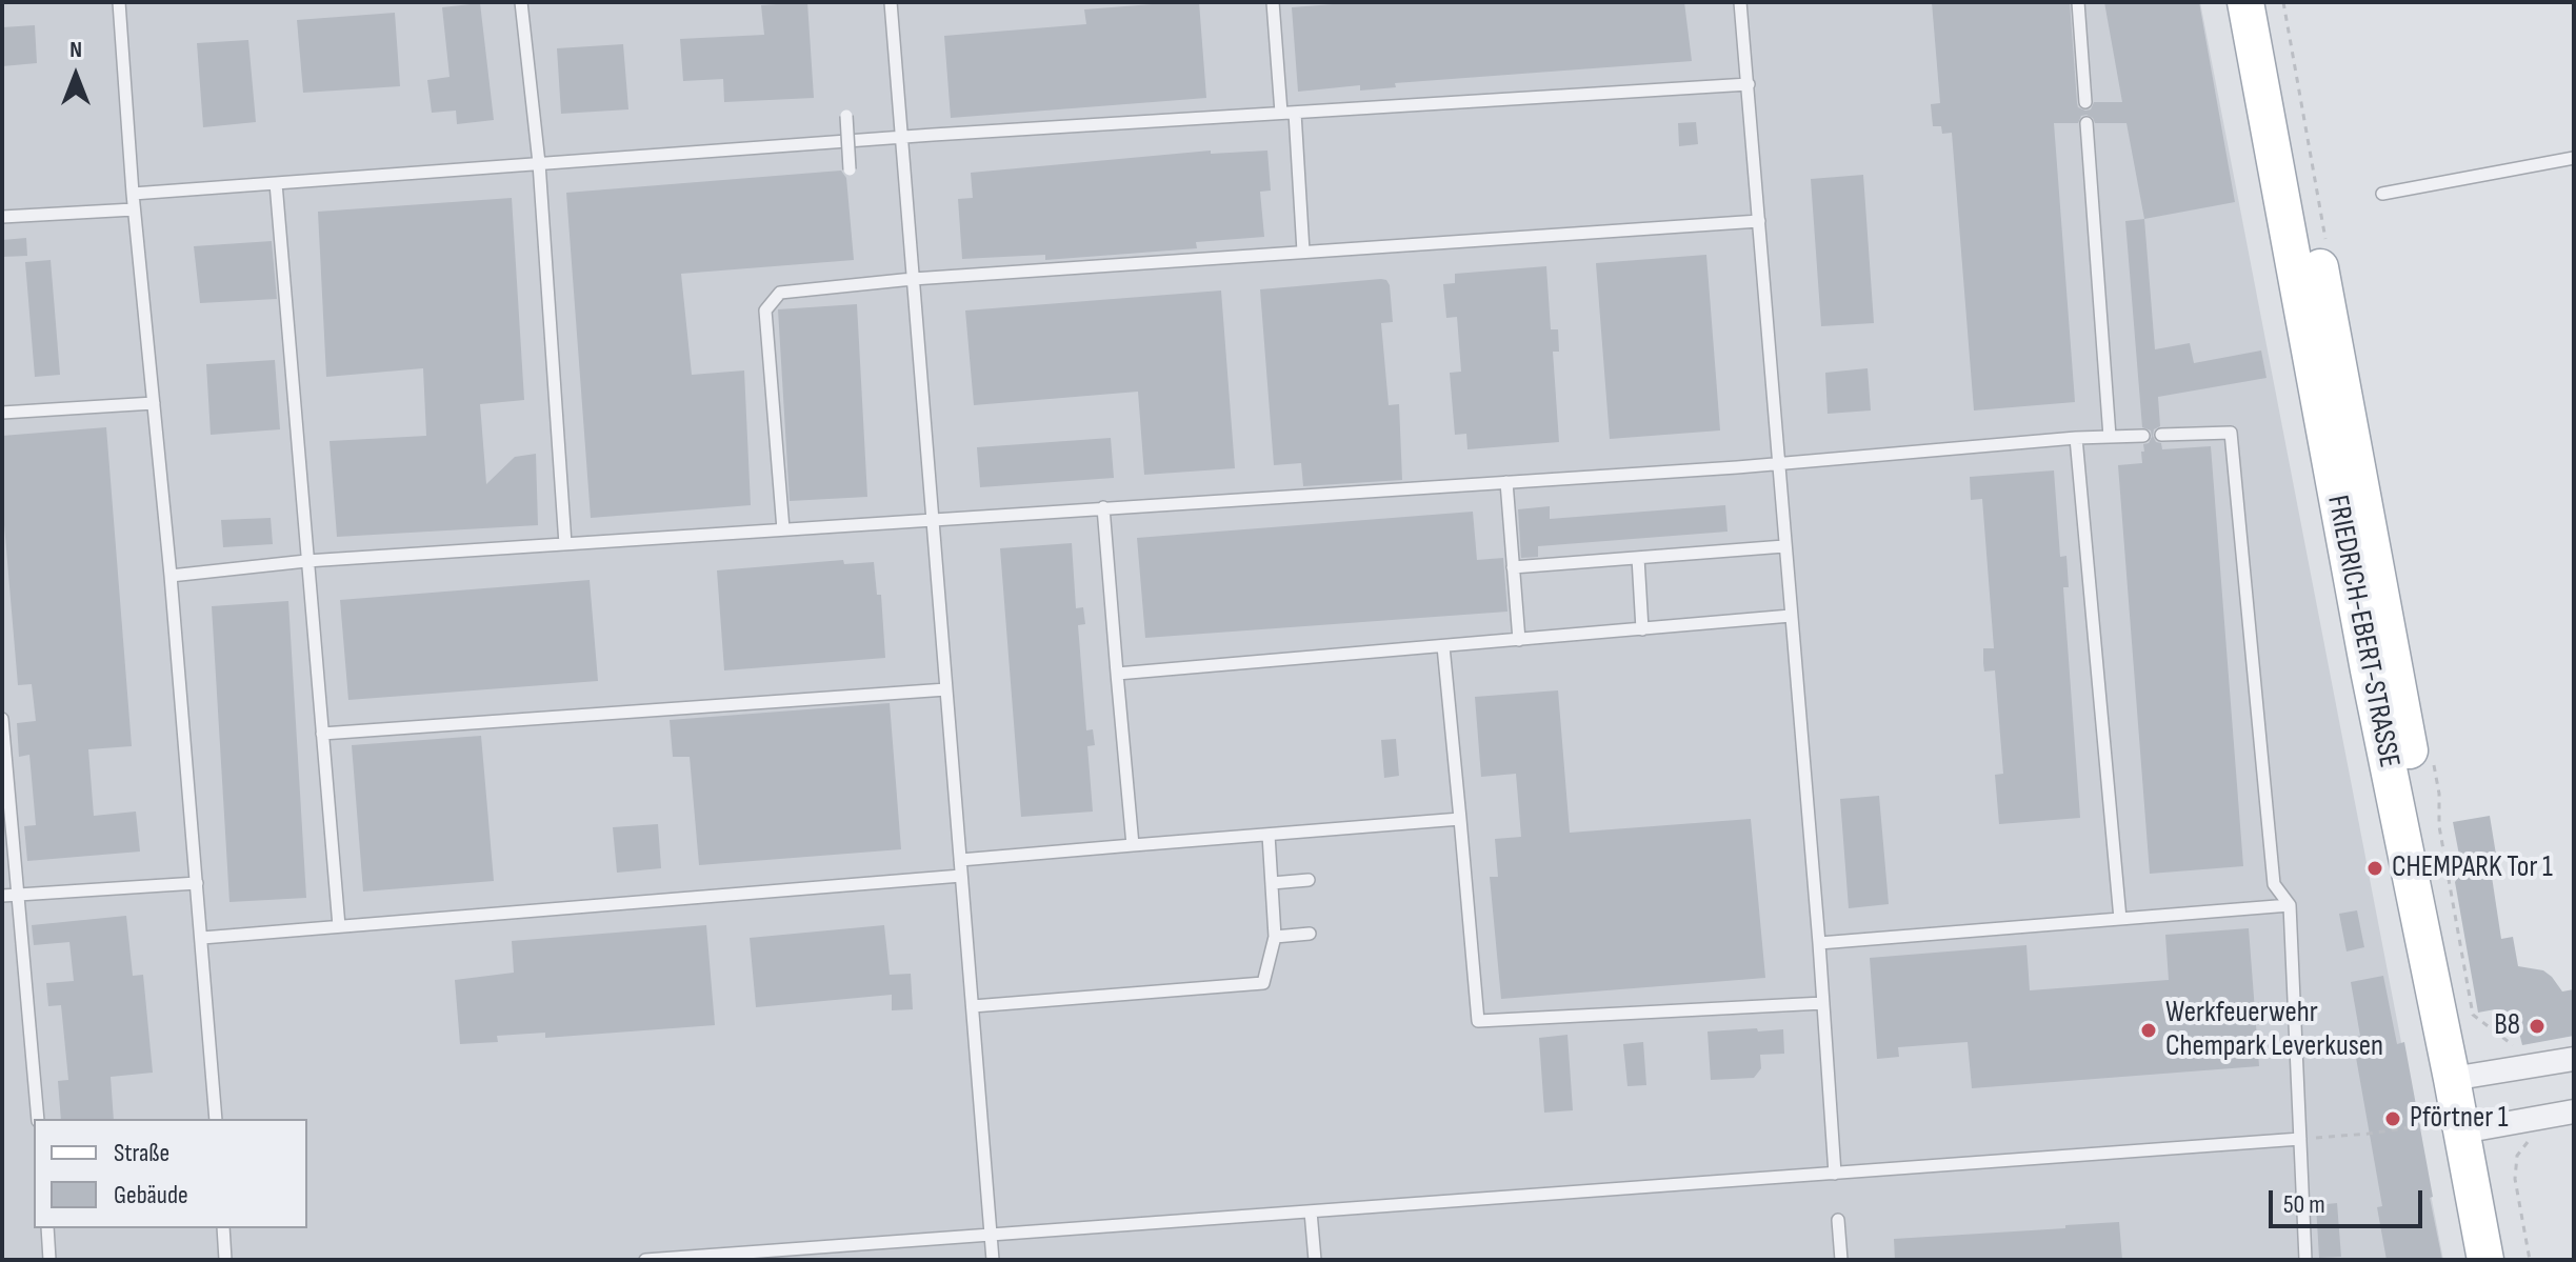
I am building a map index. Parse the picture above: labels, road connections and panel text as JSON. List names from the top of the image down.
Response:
{
  "streets": {
    "main road": ["FRIEDRICH-EBERT-STRASSE"]
  },
  "places": [
    "CHEMPARK Tor 1",
    "B8",
    "Werkfeuerwehr Chempark Leverkusen",
    "Pförtner 1"
  ],
  "legend": ["Straße", "Gebäude"],
  "scale_bar": "50 m",
  "north": "top"
}
